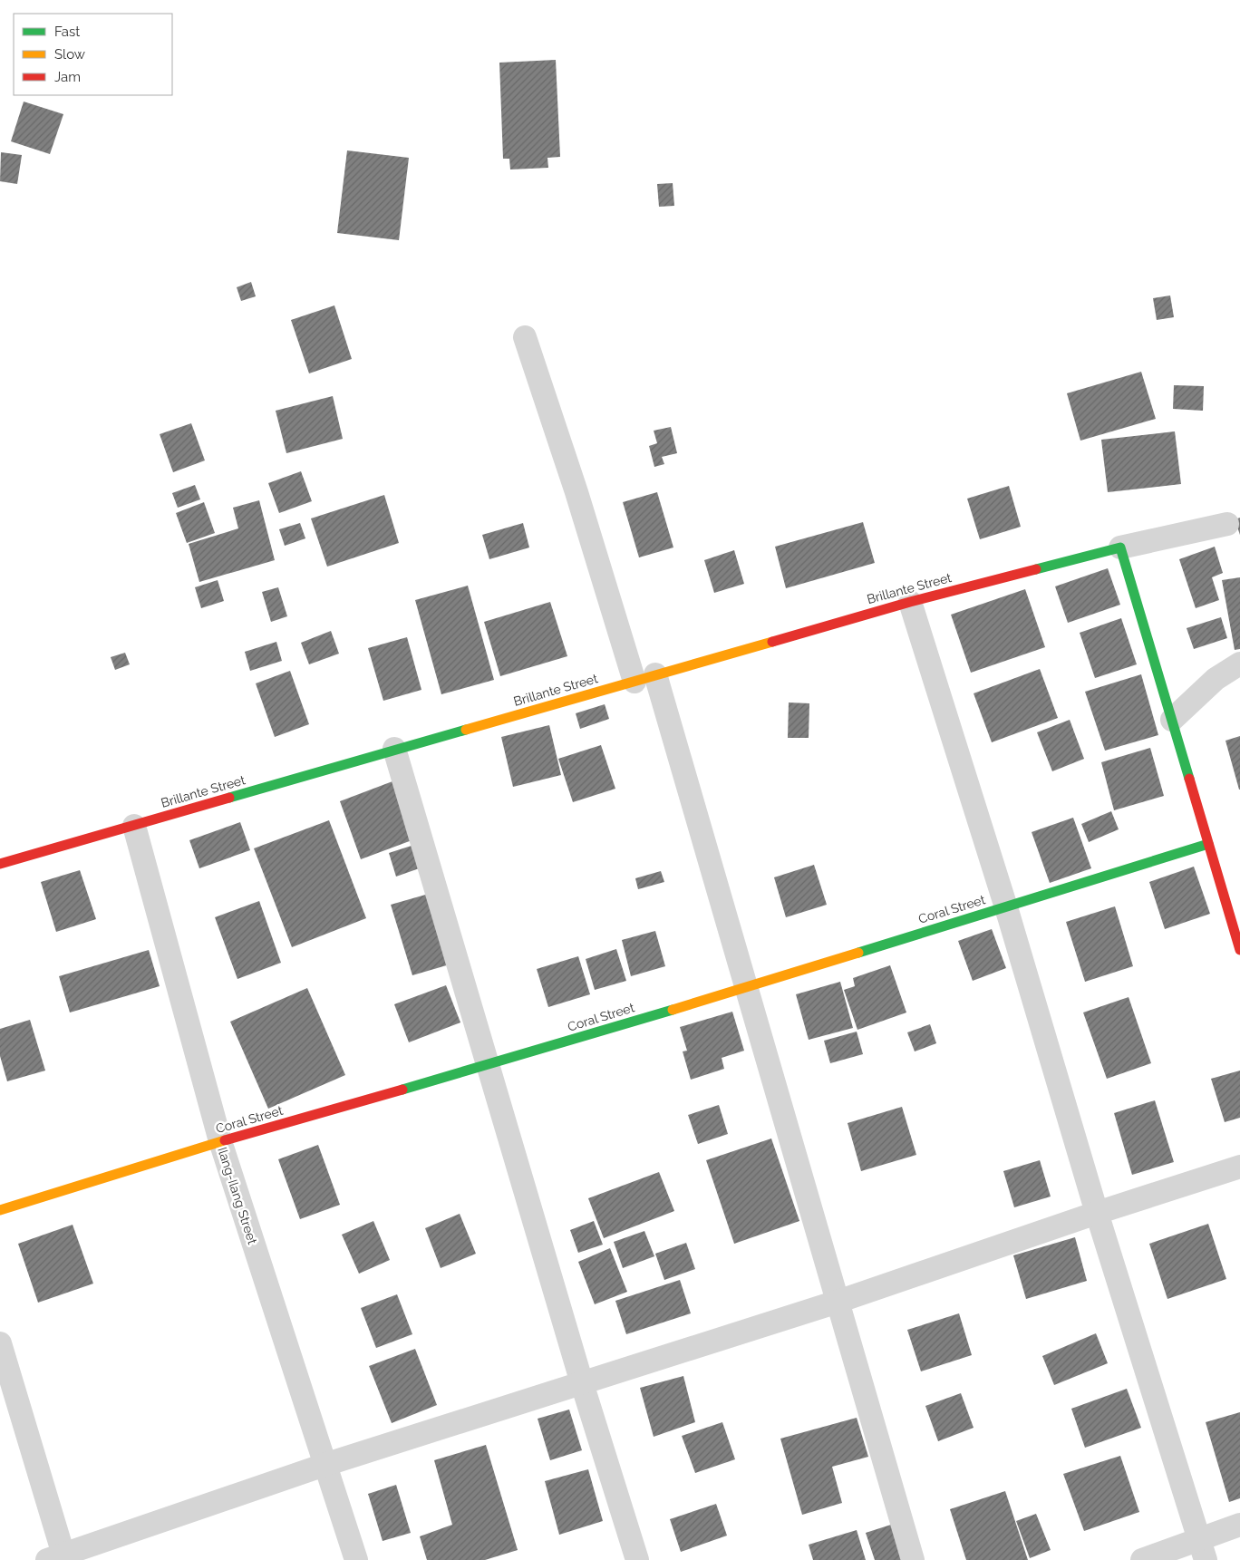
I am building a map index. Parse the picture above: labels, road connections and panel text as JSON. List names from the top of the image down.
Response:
{
  "streets": {
    "street": ["Brillante Street", "Coral Street", "Ilang-Ilang Street"]
  },
  "crossings": [
    ["Brillante Street", "Ilang-Ilang Street"],
    ["Coral Street", "Ilang-Ilang Street"]
  ],
  "legend": ["Fast", "Slow", "Jam"]
}
